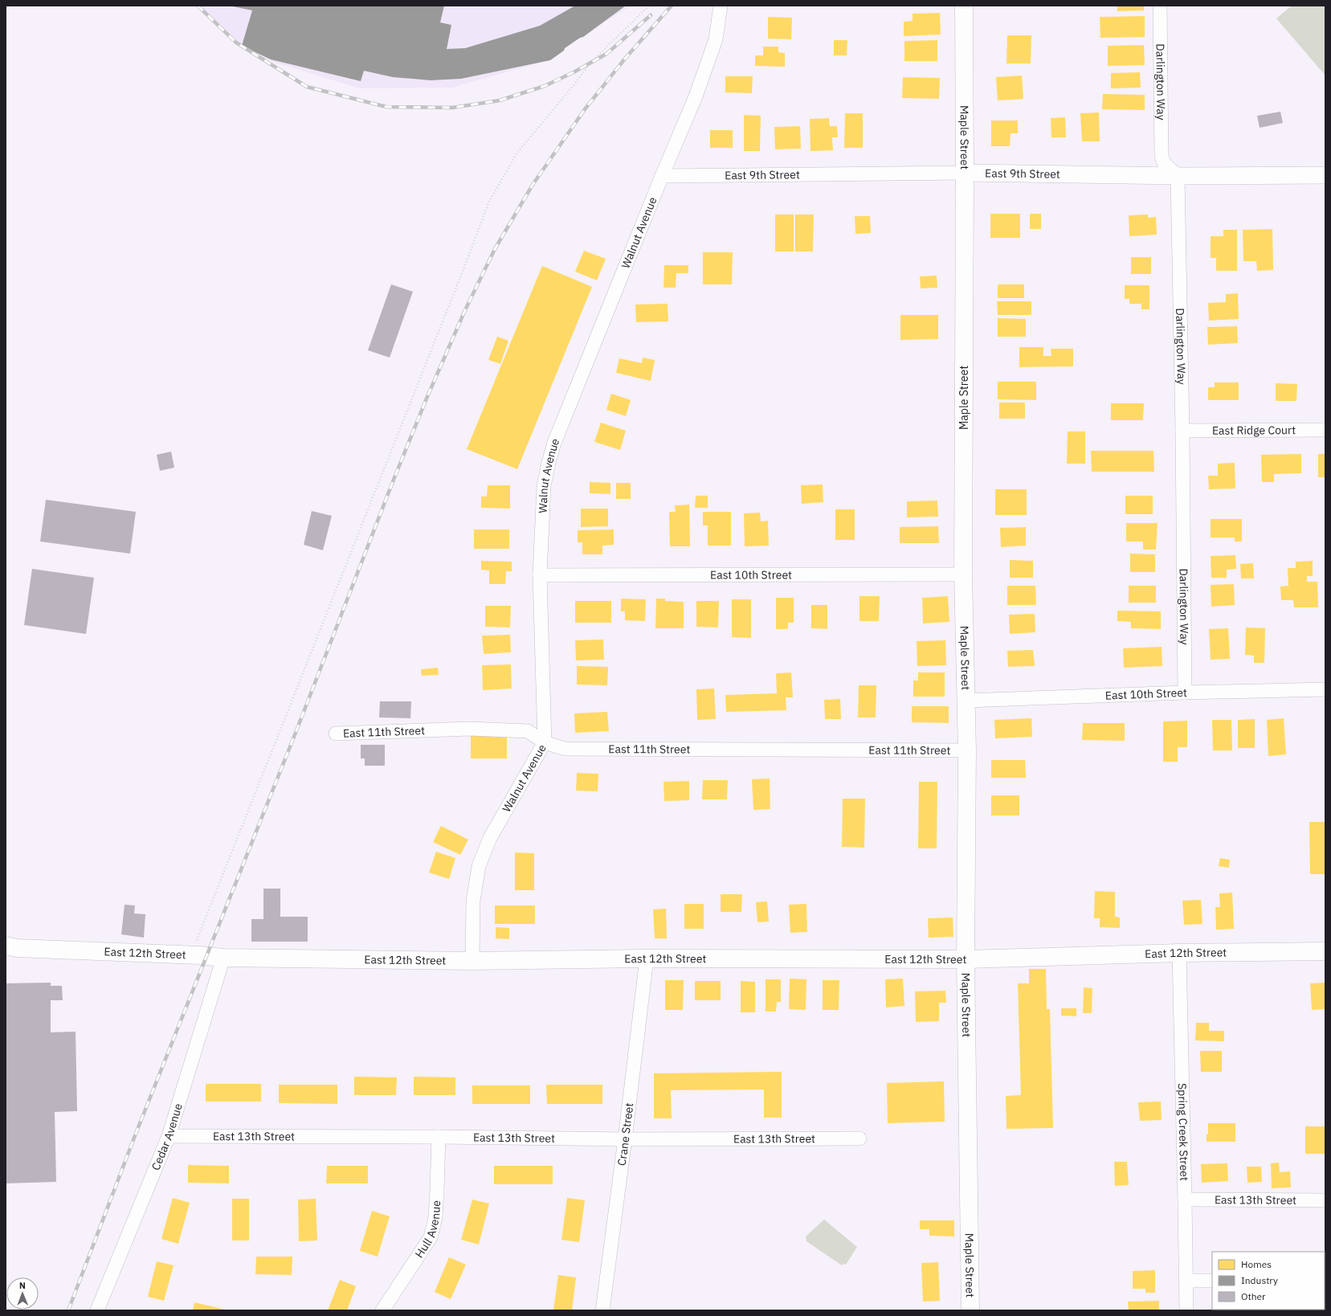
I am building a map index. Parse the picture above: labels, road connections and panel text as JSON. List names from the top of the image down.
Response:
{
  "streets": {
    "main road": ["Maple Street", "East 12th Street"],
    "street": [
      "Darlington Way",
      "East 9th Street",
      "Walnut Avenue",
      "East Ridge Court",
      "East 10th Street",
      "East 11th Street",
      "Spring Creek Street",
      "Crane Street",
      "Cedar Avenue",
      "East 13th Street",
      "Hull Avenue"
    ]
  },
  "crossings": [
    ["Darlington Way", "East 9th Street"],
    ["Darlington Way", "East Ridge Court"],
    ["Darlington Way", "East 10th Street"],
    ["Maple Street", "East 9th Street"],
    ["Maple Street", "East 10th Street"],
    ["Maple Street", "East 11th Street"],
    ["Maple Street", "East 12th Street"],
    ["East 9th Street", "Walnut Avenue"],
    ["Walnut Avenue", "East 10th Street"],
    ["Walnut Avenue", "East 11th Street"],
    ["Walnut Avenue", "East 12th Street"],
    ["East 12th Street", "Spring Creek Street"],
    ["East 12th Street", "Crane Street"],
    ["East 12th Street", "Cedar Avenue"],
    ["Spring Creek Street", "East 13th Street"],
    ["Crane Street", "East 13th Street"],
    ["Cedar Avenue", "East 13th Street"],
    ["East 13th Street", "Hull Avenue"]
  ],
  "legend": ["Homes", "Industry", "Other"],
  "north": "top"
}
